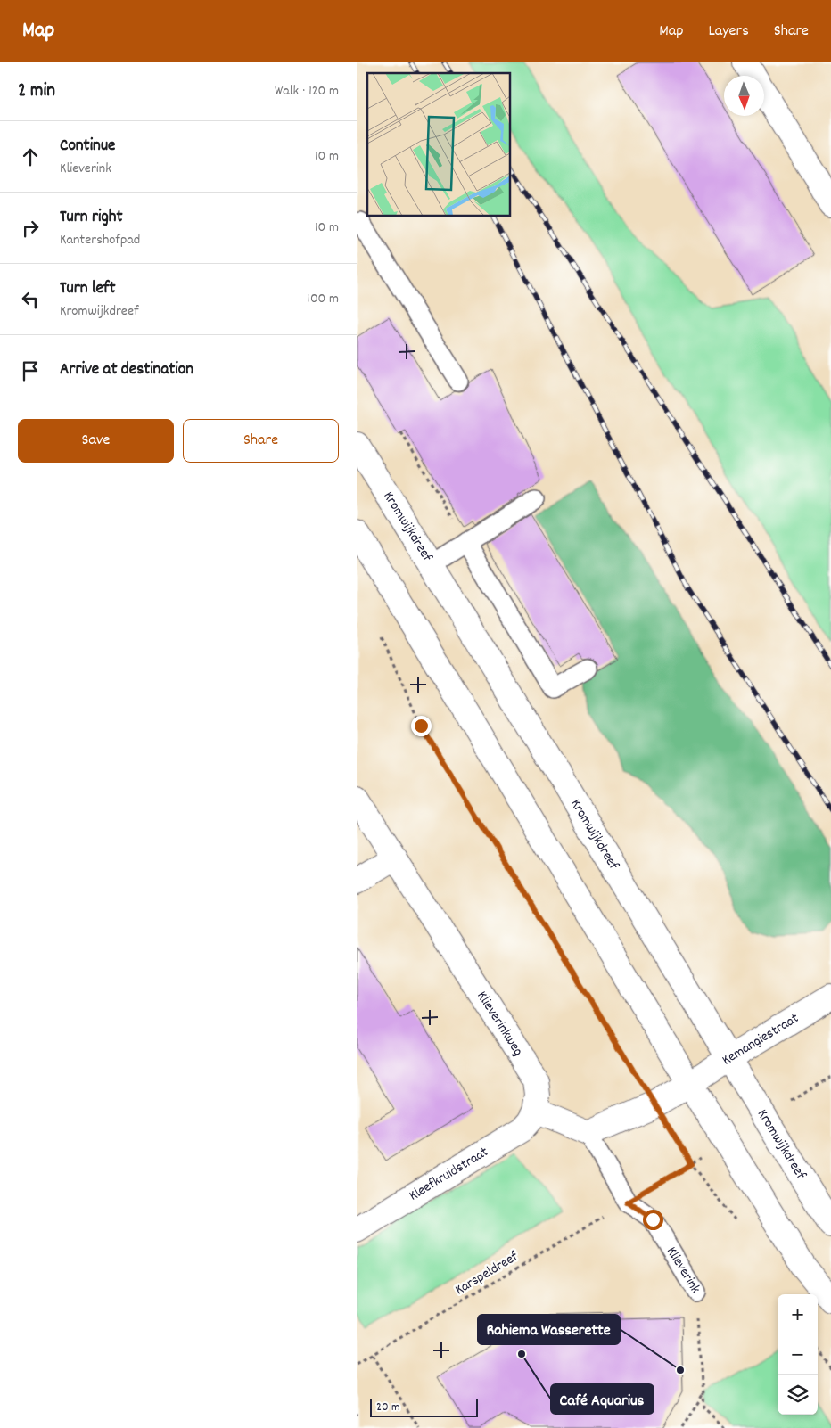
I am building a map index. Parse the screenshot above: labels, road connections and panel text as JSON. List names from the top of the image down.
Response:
{
  "streets": {
    "main road": [
      "Kromwijkdreef",
      "Klieverinkweg",
      "Kemangiestraat",
      "Kleefkruidstraat"
    ],
    "lane": ["Klieverink"],
    "path": ["Karspeldreef"]
  },
  "crossings": [
    ["Kromwijkdreef", "Kemangiestraat"],
    ["Klieverinkweg", "Kleefkruidstraat"],
    ["Klieverink", "Karspeldreef"]
  ],
  "places": ["Café Aquarius", "Rahiema Wasserette"],
  "scale_bar": "20 m",
  "north": "bottom",
  "page": {
    "header": "Map",
    "nav": ["Map", "Layers", "Share"],
    "heading": ["2 min", "Walk · 120 m"],
    "list": [
      ["Continue", "Klieverink", "10 m"],
      ["Turn right", "Kantershofpad", "10 m"],
      ["Turn left", "Kromwijkdreef", "100 m"],
      "Arrive at destination"
    ],
    "buttons": ["Save", "Share"],
    "map_buttons": ["+", "−"],
    "scale": "20 m"
  }
}
